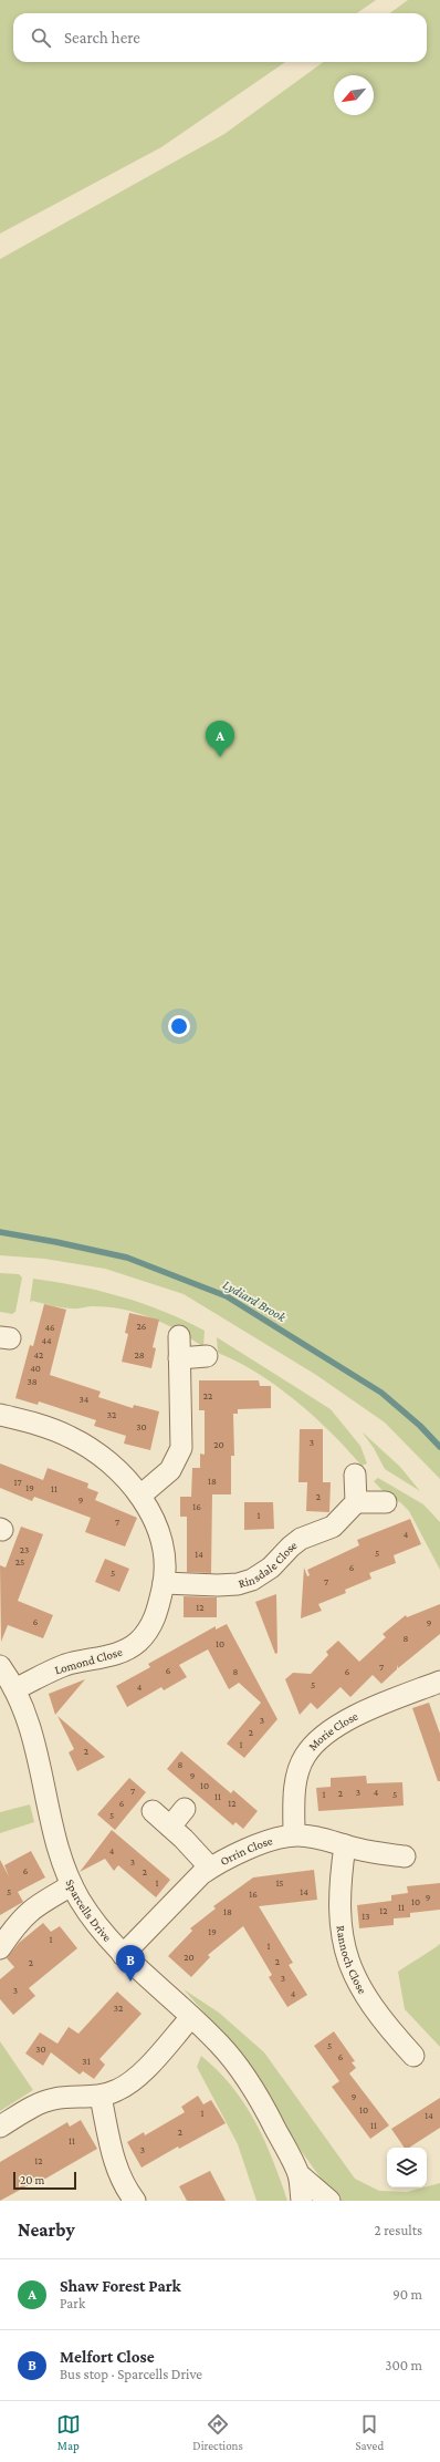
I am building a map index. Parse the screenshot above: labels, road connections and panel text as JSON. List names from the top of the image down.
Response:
{
  "streets": {
    "street": [
      "Rinsdale Close",
      "Lomond Close",
      "Morie Close",
      "Orrin Close",
      "Sparcells Drive",
      "Rannoch Close"
    ]
  },
  "crossings": [
    ["Rinsdale Close", "Lomond Close"],
    ["Lomond Close", "Sparcells Drive"],
    ["Morie Close", "Orrin Close"],
    ["Orrin Close", "Sparcells Drive"],
    ["Orrin Close", "Rannoch Close"]
  ],
  "water": ["Lydiard Brook"],
  "house_numbers": [
    "26",
    "46",
    "44",
    "42",
    "28",
    "40",
    "38",
    "22",
    "34",
    "32",
    "30",
    "3",
    "20",
    "18",
    "17",
    "19",
    "11",
    "2",
    "9",
    "16",
    "1",
    "7",
    "4",
    "23",
    "5",
    "14",
    "25",
    "6",
    "5",
    "7",
    "12",
    "6",
    "9",
    "8",
    "10",
    "7",
    "6",
    "8",
    "6",
    "5",
    "4",
    "3",
    "2",
    "1",
    "2",
    "8",
    "9",
    "10",
    "7",
    "3",
    "4",
    "2",
    "1",
    "5",
    "11",
    "6",
    "12",
    "5",
    "4",
    "3",
    "6",
    "2",
    "1",
    "15",
    "5",
    "14",
    "16",
    "9",
    "10",
    "11",
    "12",
    "18",
    "13",
    "19",
    "1",
    "1",
    "20",
    "2",
    "2",
    "3",
    "3",
    "4",
    "32",
    "5",
    "30",
    "6",
    "31",
    "9",
    "10",
    "1",
    "14",
    "11",
    "2",
    "11",
    "3",
    "12"
  ],
  "scale_bar": "20 m",
  "north": "bottom left",
  "page": {
    "search": "Search here",
    "pins": ["A", "B"],
    "scale": "20 m",
    "heading": ["Nearby", "2 results"],
    "list": [
      {
        "mark": "A",
        "name": "Shaw Forest Park",
        "note": "Park",
        "value": "90 m"
      },
      {
        "mark": "B",
        "name": "Melfort Close",
        "note": "Bus stop · Sparcells Drive",
        "value": "300 m"
      }
    ],
    "nav": ["Map", "Directions", "Saved"]
  }
}
